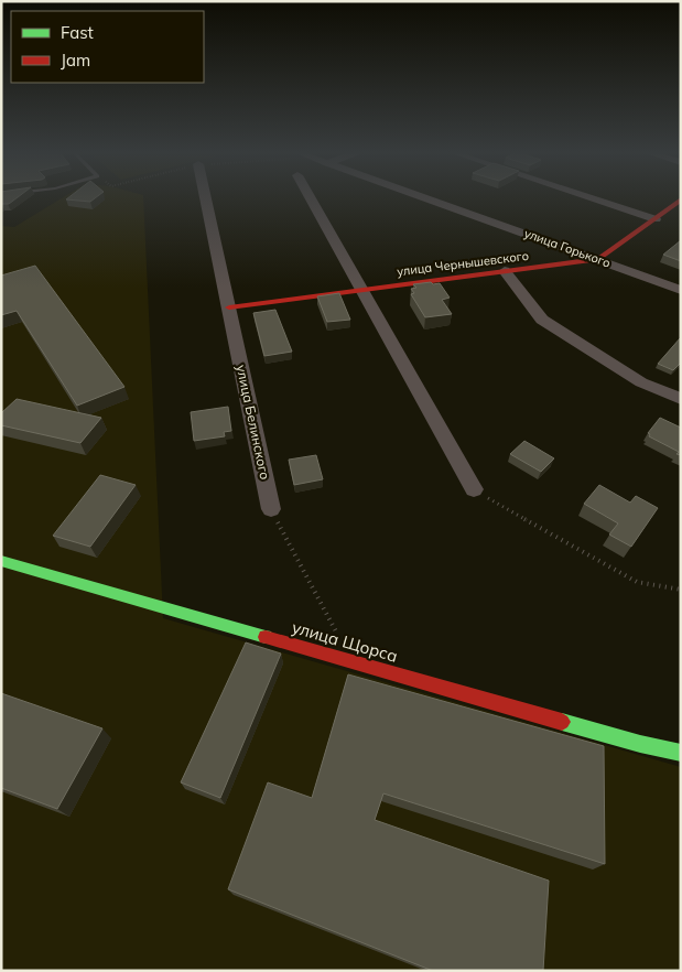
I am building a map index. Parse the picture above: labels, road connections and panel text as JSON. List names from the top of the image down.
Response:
{
  "streets": {
    "street": [
      "улица Горького",
      "улица Чернышевского",
      "улица Белинского",
      "улица Щорса"
    ]
  },
  "crossings": [
    ["улица Горького", "улица Чернышевского"],
    ["улица Чернышевского", "улица Белинского"]
  ],
  "legend": ["Fast", "Jam"]
}
